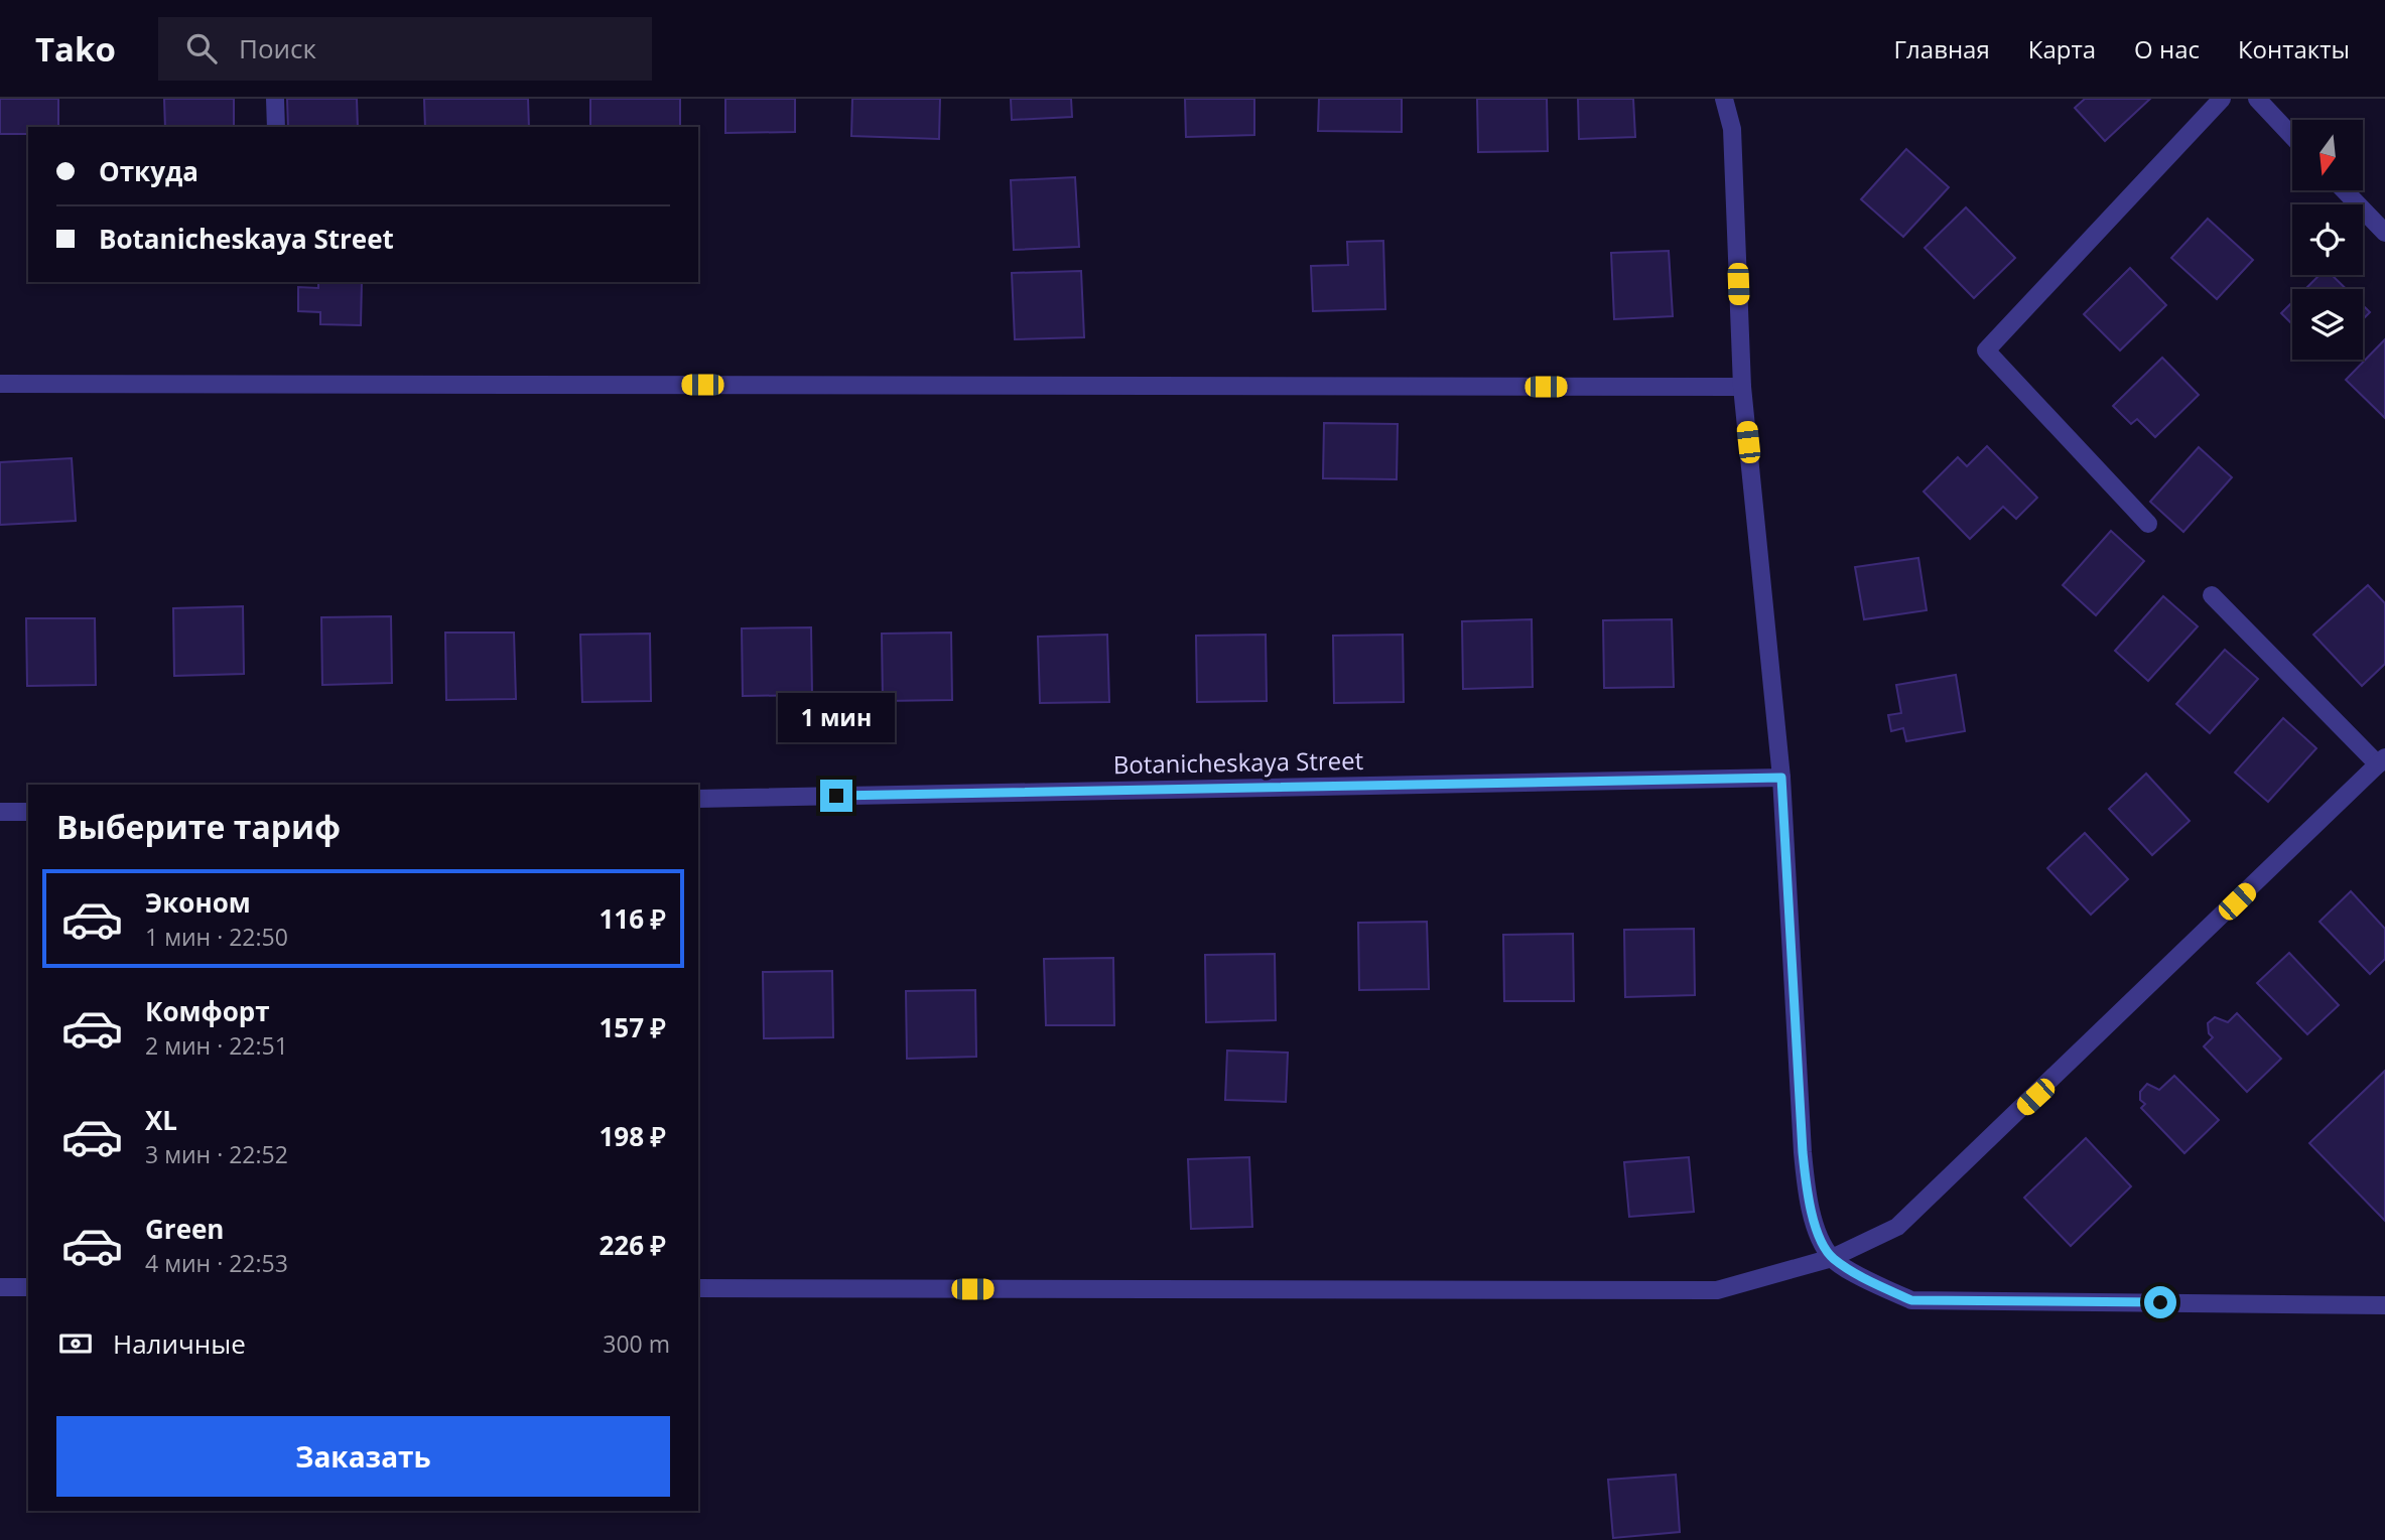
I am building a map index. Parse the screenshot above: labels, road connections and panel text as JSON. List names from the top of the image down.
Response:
{
  "streets": {
    "street": ["Botanicheskaya Street"]
  },
  "north": "bottom",
  "page": {
    "header": "Tako",
    "search": "Поиск",
    "nav": [
      "Главная",
      "Карта",
      "О нас",
      "Контакты"
    ],
    "banner": ["Откуда", "Botanicheskaya Street"],
    "bubble": "1 мин",
    "heading": "Выберите тариф",
    "list": [
      {
        "name": "Эконом",
        "note": "1 мин · 22:50",
        "value": "116 ₽"
      },
      {
        "name": "Комфорт",
        "note": "2 мин · 22:51",
        "value": "157 ₽"
      },
      {
        "name": "XL",
        "note": "3 мин · 22:52",
        "value": "198 ₽"
      },
      {
        "name": "Green",
        "note": "4 мин · 22:53",
        "value": "226 ₽"
      }
    ],
    "pay": ["Наличные", "300 m"],
    "buttons": "Заказать"
  }
}
